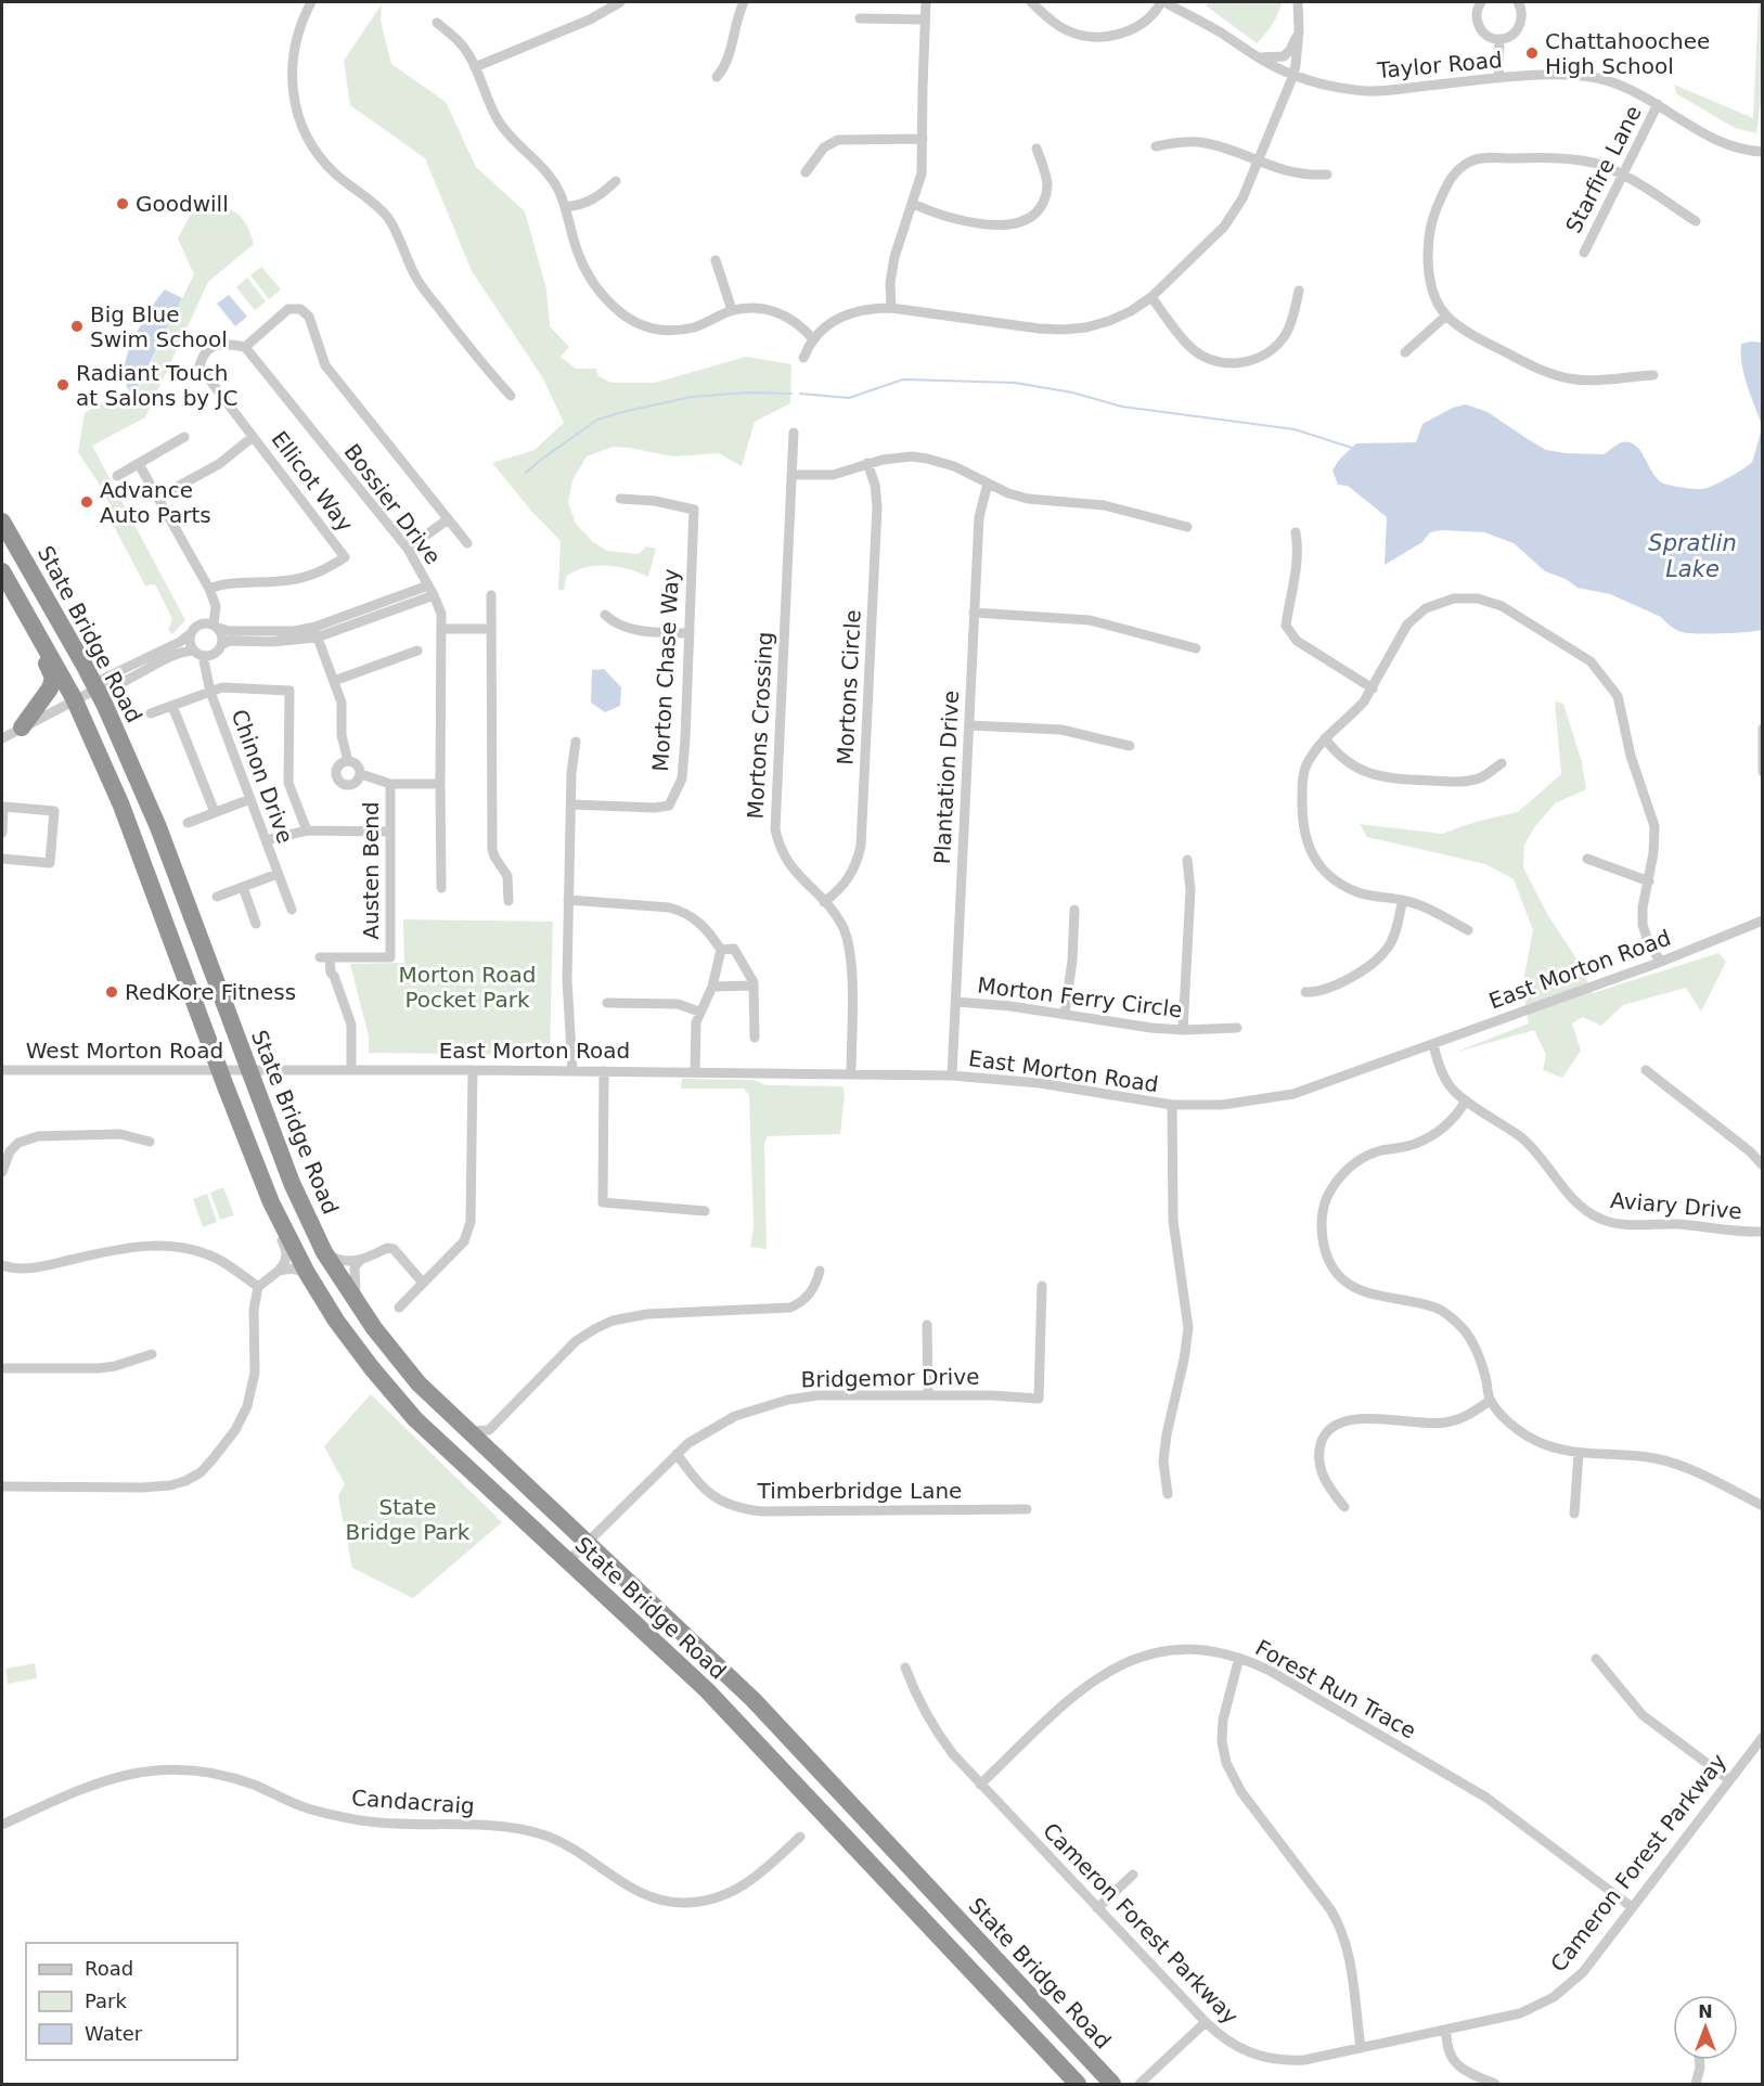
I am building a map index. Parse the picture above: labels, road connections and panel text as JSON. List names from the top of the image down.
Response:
{
  "streets": {
    "highway": ["State Bridge Road"],
    "street": [
      "Taylor Road",
      "Starfire Lane",
      "Ellicot Way",
      "Bossier Drive",
      "Morton Chase Way",
      "Mortons Circle",
      "Mortons Crossing",
      "Chinon Drive",
      "Plantation Drive",
      "Austen Bend",
      "East Morton Road",
      "Morton Ferry Circle",
      "West Morton Road",
      "Aviary Drive",
      "Bridgemor Drive",
      "Timberbridge Lane",
      "Forest Run Trace",
      "Candacraig",
      "Cameron Forest Parkway"
    ]
  },
  "crossings": [
    ["Taylor Road", "Starfire Lane"],
    ["Ellicot Way", "Bossier Drive"],
    ["State Bridge Road", "East Morton Road"],
    ["State Bridge Road", "West Morton Road"],
    ["State Bridge Road", "Bridgemor Drive"],
    ["Mortons Circle", "Mortons Crossing"],
    ["Mortons Crossing", "East Morton Road"],
    ["Plantation Drive", "East Morton Road"],
    ["Plantation Drive", "Morton Ferry Circle"],
    ["Austen Bend", "East Morton Road"],
    ["East Morton Road", "West Morton Road"],
    ["East Morton Road", "Aviary Drive"],
    ["Bridgemor Drive", "Timberbridge Lane"],
    ["Forest Run Trace", "Cameron Forest Parkway"]
  ],
  "water": ["Spratlin Lake"],
  "parks": ["Morton Road Pocket Park", "State Bridge Park"],
  "places": [
    "Chattahoochee High School",
    "Goodwill",
    "Big Blue Swim School",
    "Radiant Touch at Salons by JC",
    "Advance Auto Parts",
    "RedKore Fitness"
  ],
  "legend": ["Road", "Park", "Water"],
  "north": "top"
}
